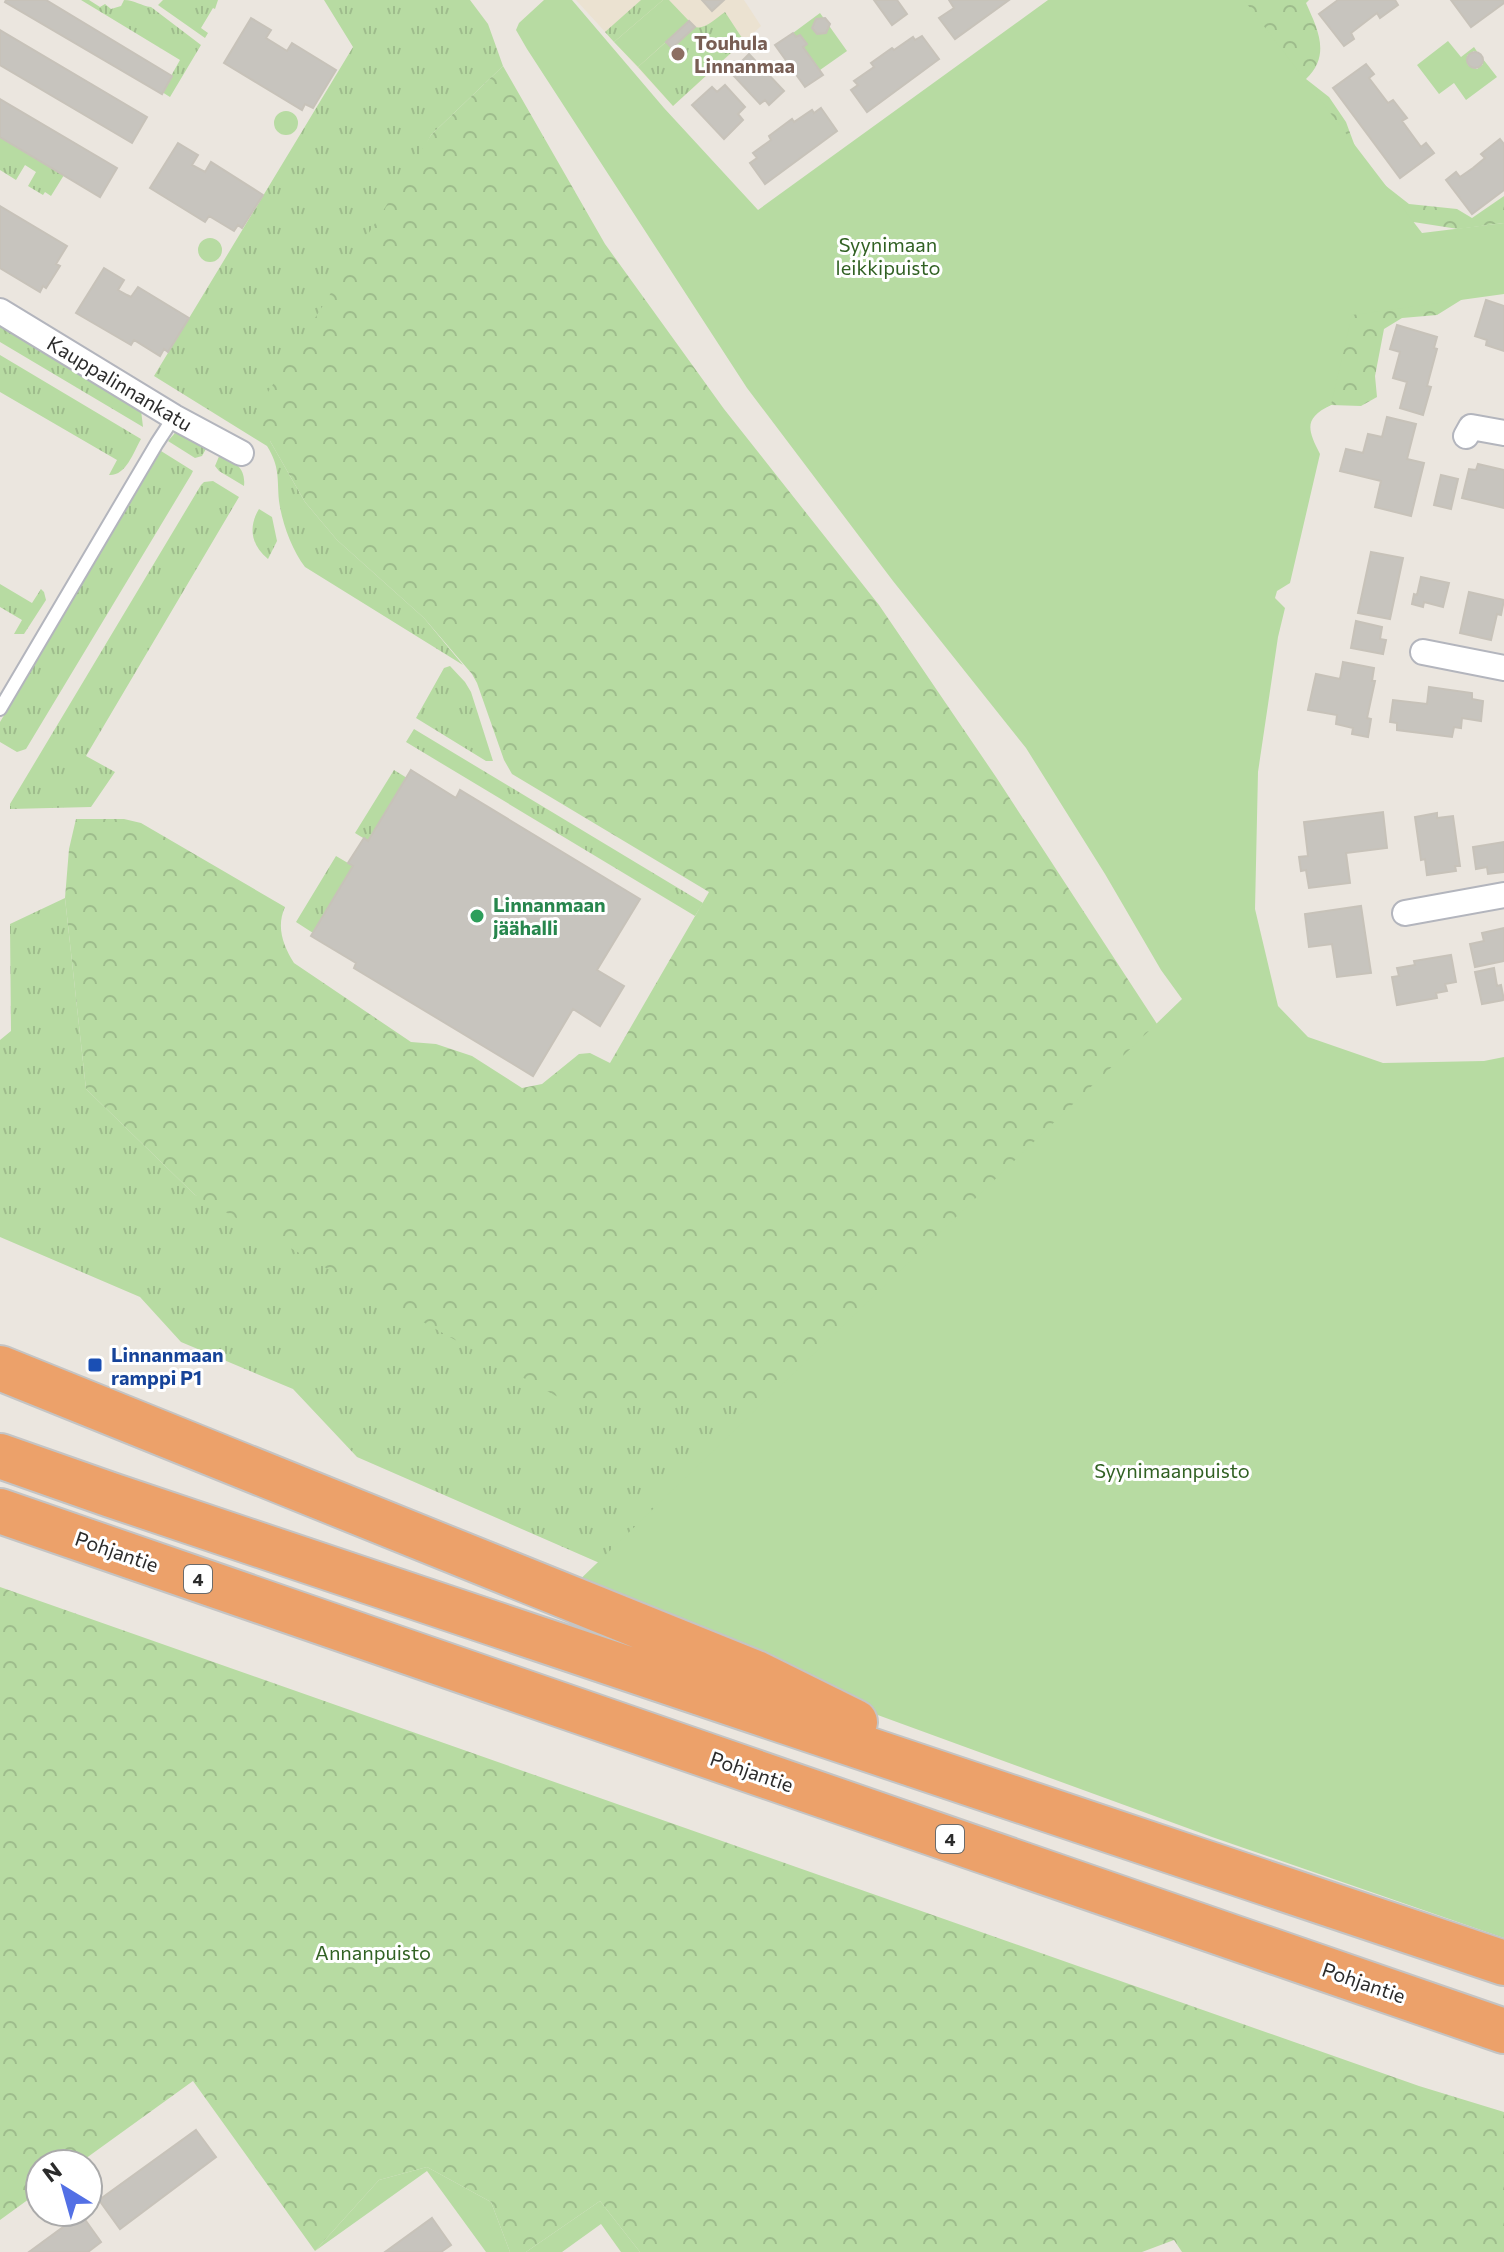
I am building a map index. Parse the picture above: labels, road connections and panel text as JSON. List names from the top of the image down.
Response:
{
  "streets": {
    "highway": ["Pohjantie", "4"],
    "street": ["Kauppalinnankatu"]
  },
  "parks": ["Syynimaan leikkipuisto", "Syynimaanpuisto", "Annanpuisto"],
  "places": {
    "other": ["Touhula Linnanmaa", "Linnanmaan jäähalli"],
    "transit": ["Linnanmaan ramppi P1"]
  },
  "north": "top left"
}
